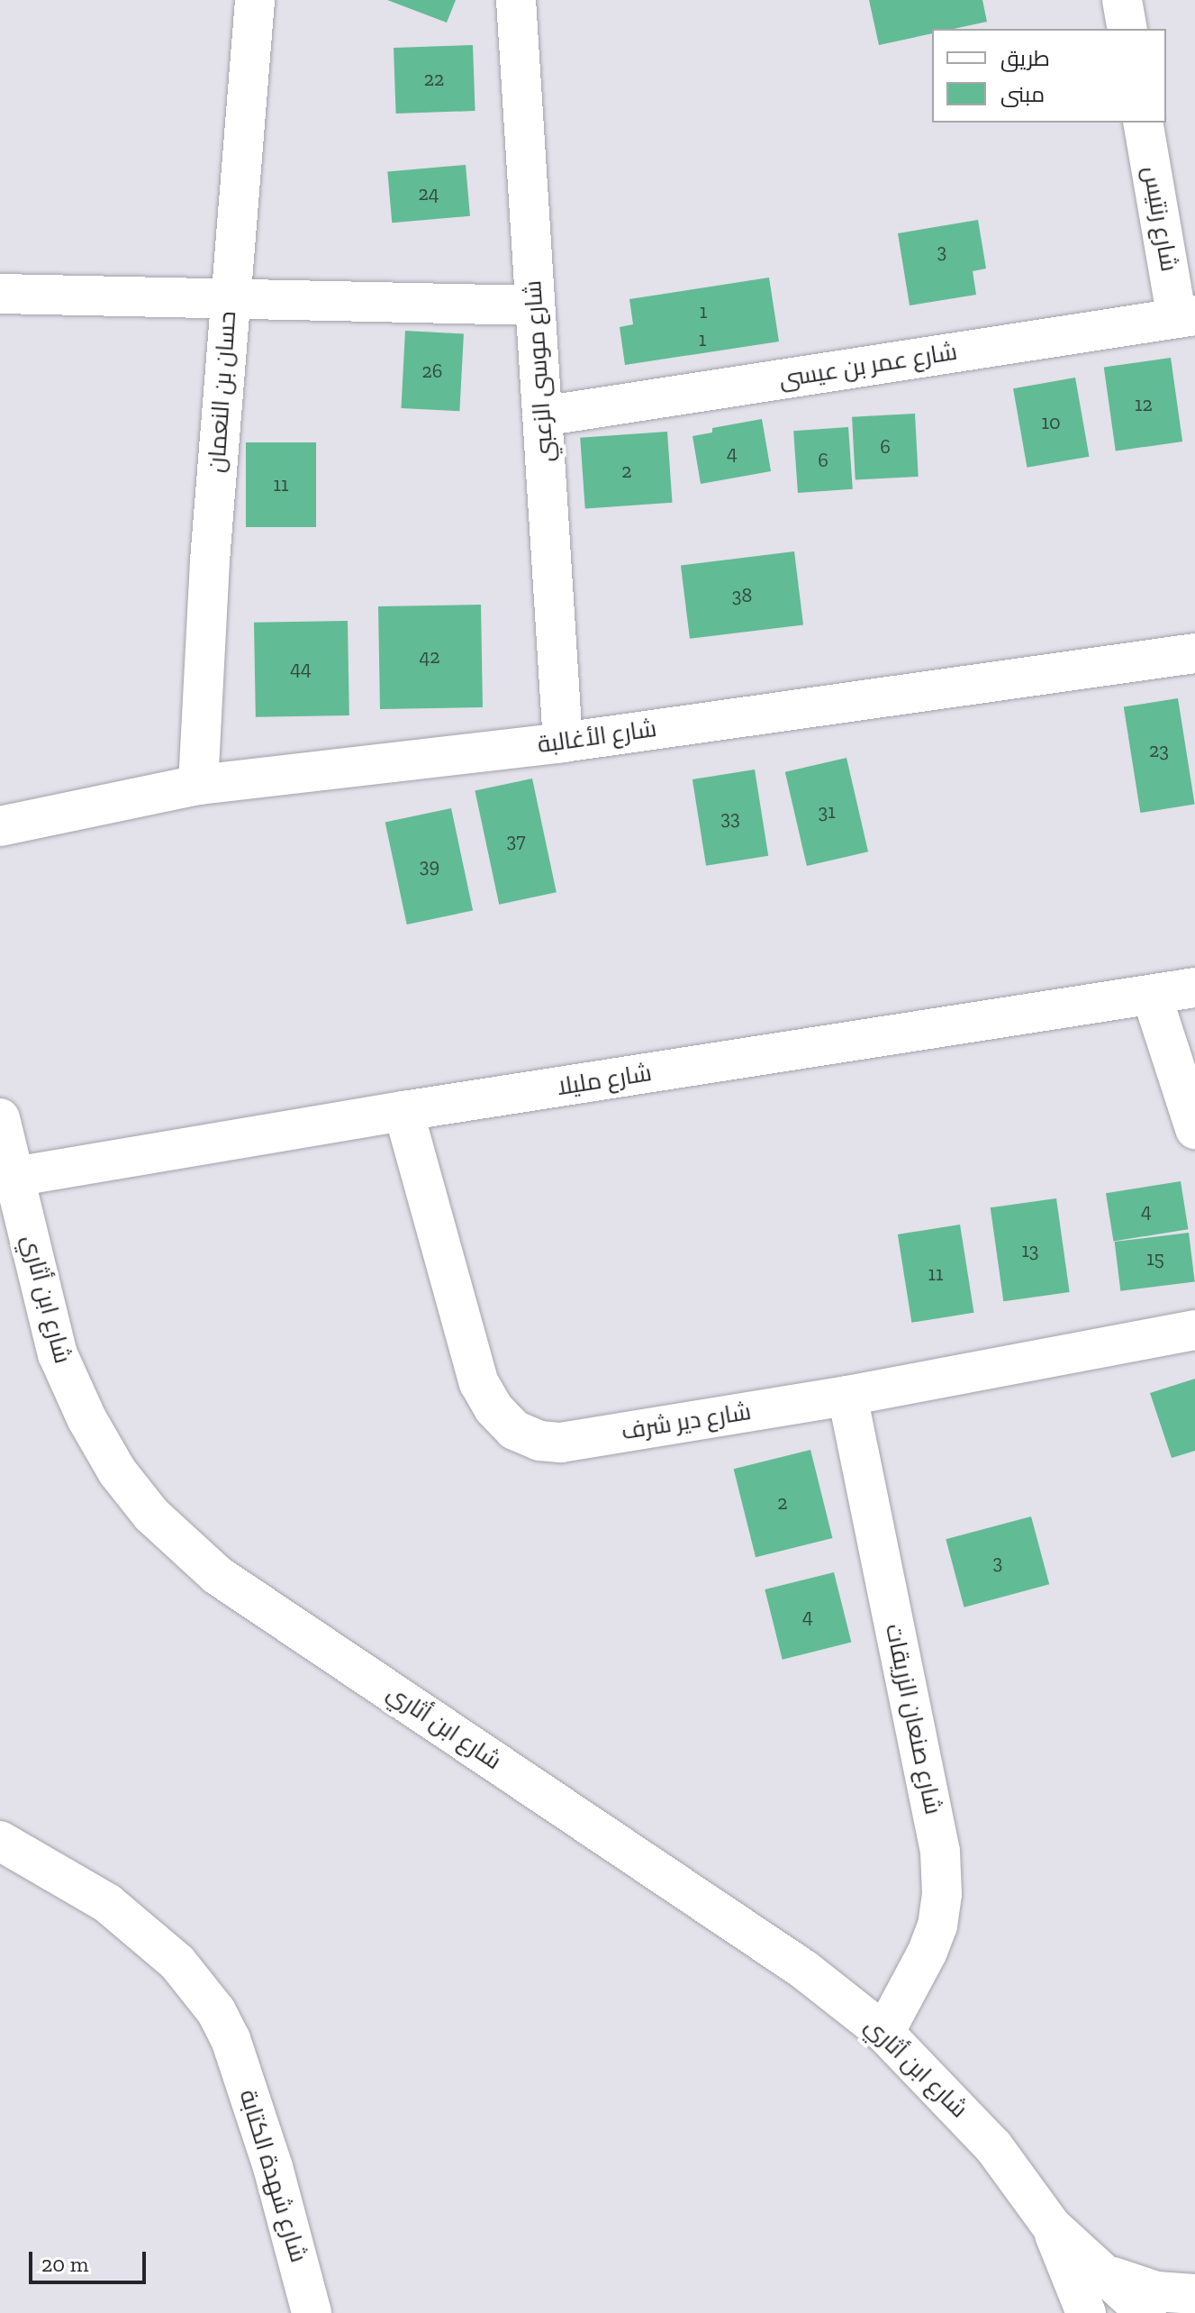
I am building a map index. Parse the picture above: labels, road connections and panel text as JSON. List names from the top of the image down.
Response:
{
  "streets": {
    "street": [
      "شارع رنتيس",
      "شارع عمر بن عيسى",
      "شارع موسى الزعبي",
      "حسان بن النعمان",
      "شارع الأغالبة",
      "شارع مليلا",
      "شارع ابن أثاري",
      "شارع دير شرف",
      "شارع صنعان الزريقات",
      "شارع شهدة الكتابة"
    ]
  },
  "crossings": [
    ["شارع رنتيس", "شارع عمر بن عيسى"],
    ["شارع عمر بن عيسى", "شارع موسى الزعبي"],
    ["شارع موسى الزعبي", "شارع الأغالبة"],
    ["حسان بن النعمان", "شارع الأغالبة"],
    ["شارع مليلا", "شارع ابن أثاري"],
    ["شارع مليلا", "شارع دير شرف"],
    ["شارع ابن أثاري", "شارع صنعان الزريقات"],
    ["شارع دير شرف", "شارع صنعان الزريقات"]
  ],
  "house_numbers": [
    "22",
    "24",
    "3",
    "1",
    "1",
    "26",
    "12",
    "10",
    "6",
    "4",
    "6",
    "2",
    "11",
    "38",
    "42",
    "44",
    "23",
    "31",
    "33",
    "37",
    "39",
    "4",
    "13",
    "15",
    "11",
    "2",
    "3",
    "4"
  ],
  "legend": ["طريق", "مبنى"],
  "scale_bar": "20 m"
}
